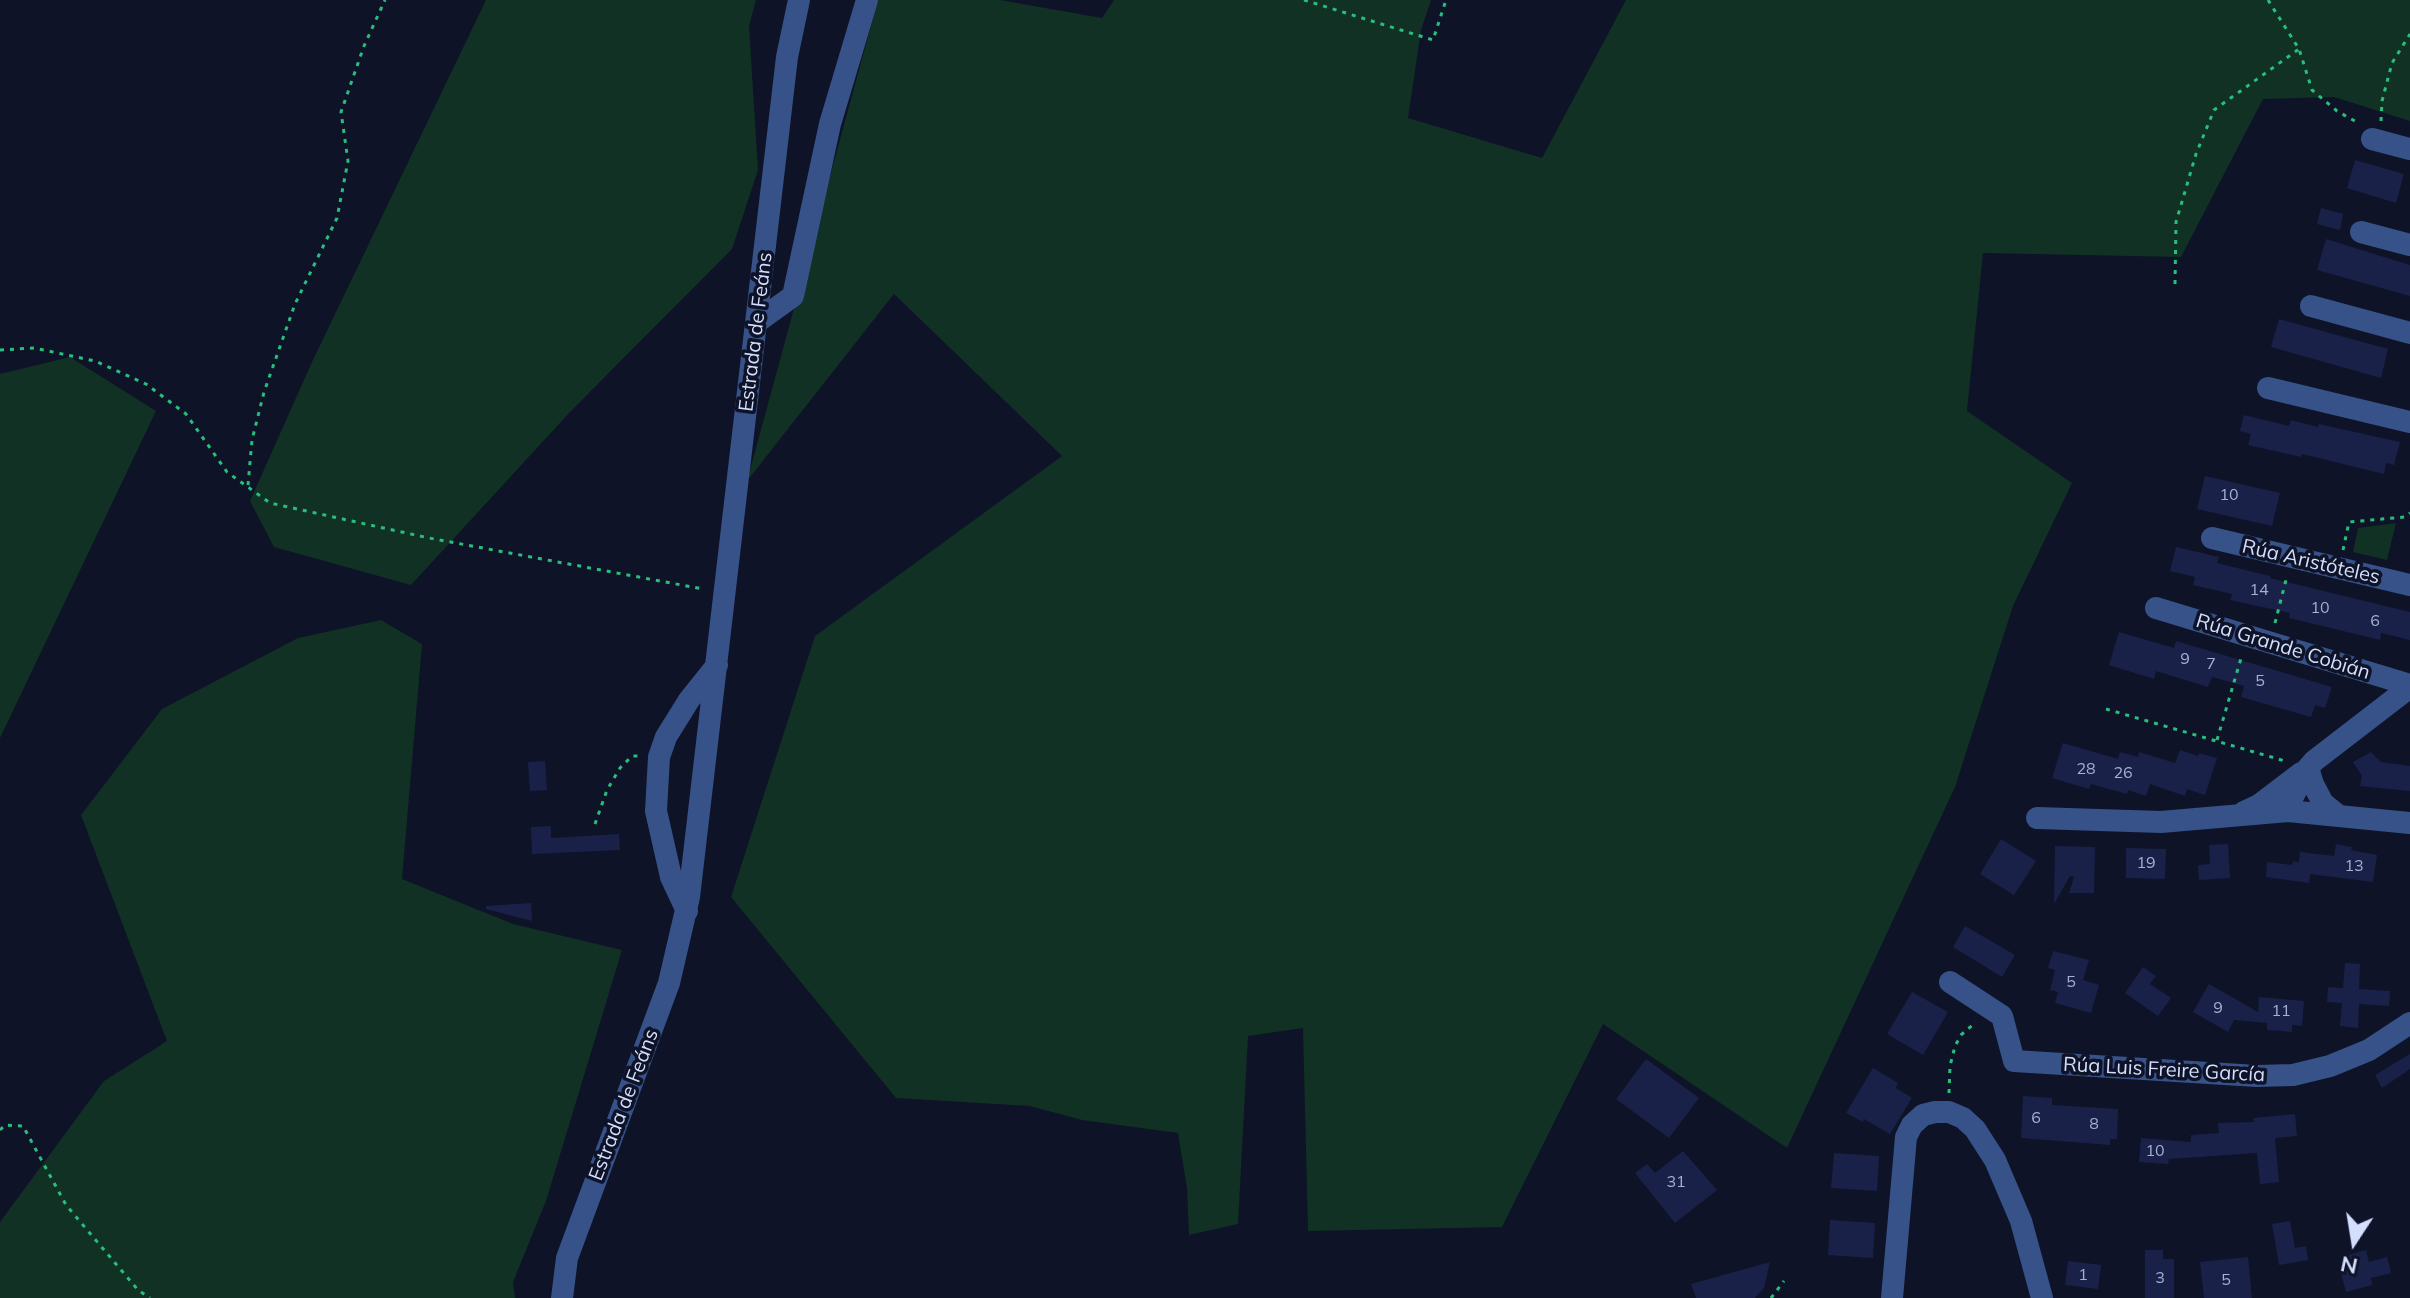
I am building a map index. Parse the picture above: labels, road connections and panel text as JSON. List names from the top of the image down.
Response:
{
  "streets": {
    "street": [
      "Estrada de Feáns",
      "Rúa Aristóteles",
      "Rúa Grande Cobián",
      "Rúa Luis Freire García"
    ]
  },
  "house_numbers": [
    "10",
    "14",
    "10",
    "6",
    "9",
    "7",
    "5",
    "28",
    "26",
    "19",
    "13",
    "5",
    "9",
    "11",
    "6",
    "8",
    "10",
    "31",
    "1",
    "3",
    "5"
  ],
  "north": "bottom"
}
